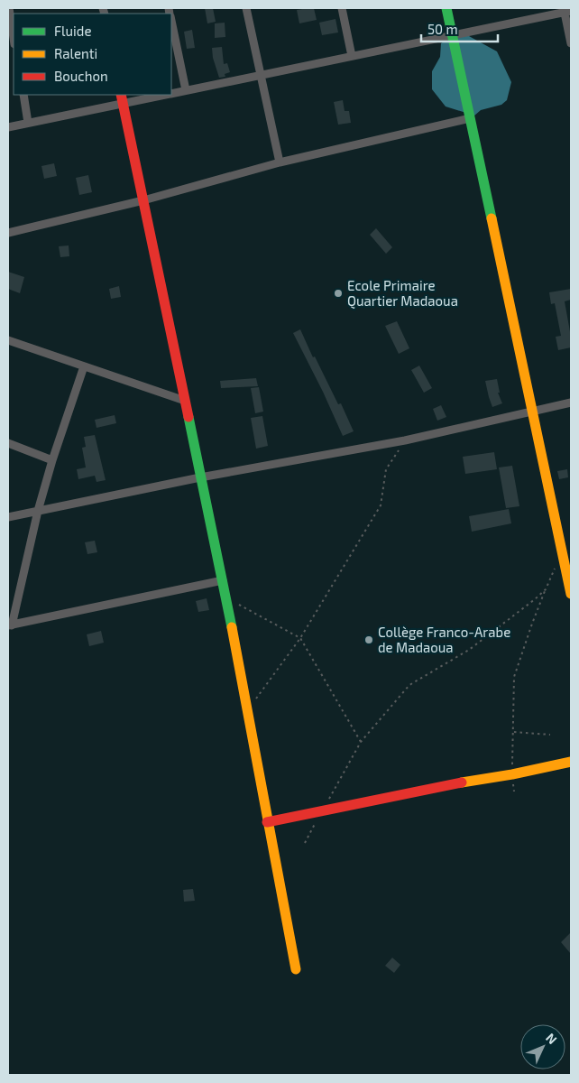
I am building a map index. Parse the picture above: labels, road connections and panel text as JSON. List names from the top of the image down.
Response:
{
  "places": ["Ecole Primaire Quartier Madaoua", "Collège Franco-Arabe de Madaoua"],
  "legend": ["Fluide", "Ralenti", "Bouchon"],
  "scale_bar": "50 m",
  "north": "top right"
}
